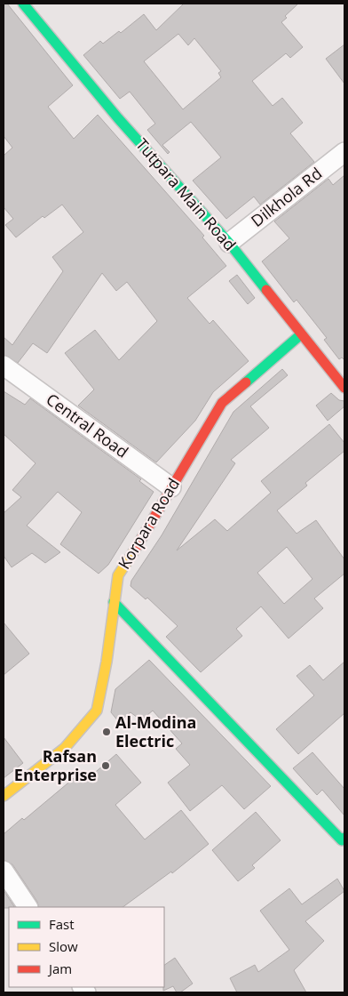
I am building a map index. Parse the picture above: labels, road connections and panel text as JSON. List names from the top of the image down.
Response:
{
  "streets": {
    "street": [
      "Tutpara Main Road",
      "Dilkhola Rd",
      "Central Road",
      "Korpara Road"
    ]
  },
  "crossings": [
    ["Tutpara Main Road", "Dilkhola Rd"],
    ["Tutpara Main Road", "Korpara Road"],
    ["Central Road", "Korpara Road"]
  ],
  "places": ["Al-Modina Electric", "Rafsan Enterprise"],
  "legend": ["Fast", "Slow", "Jam"]
}
